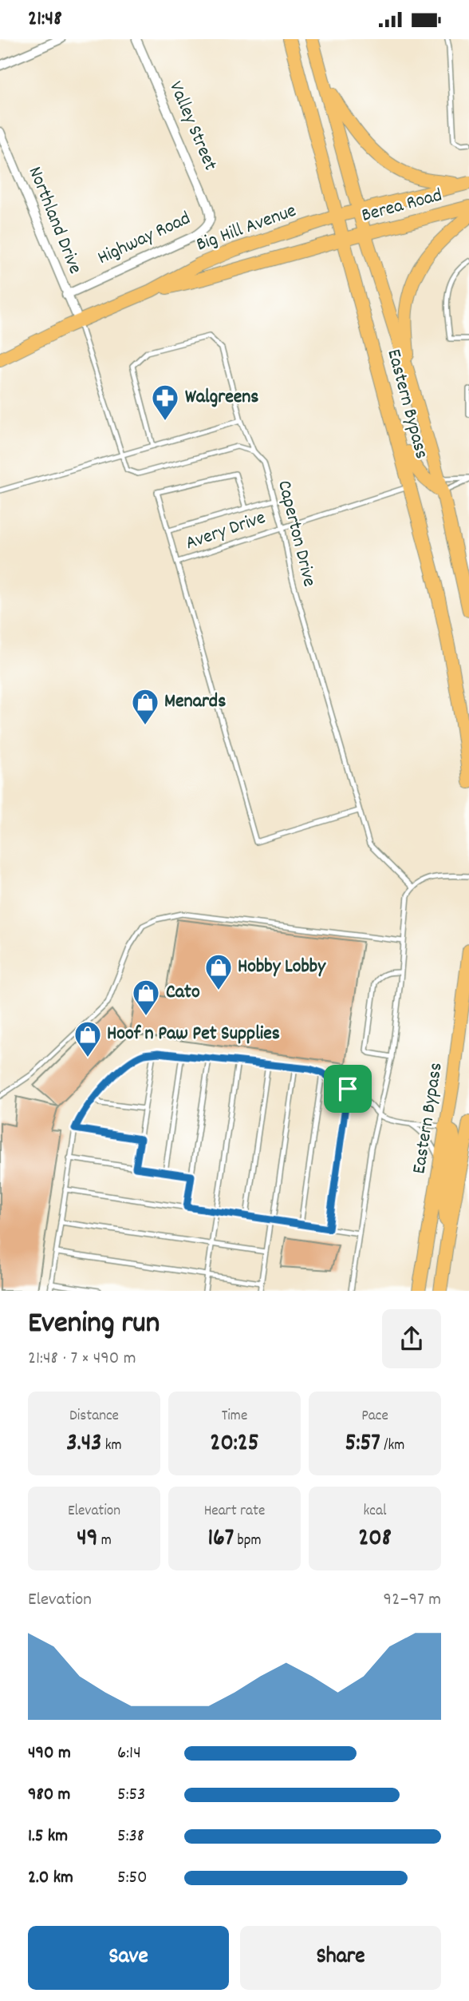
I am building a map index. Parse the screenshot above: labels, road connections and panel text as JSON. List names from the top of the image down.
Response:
{
  "streets": {
    "main road": ["Berea Road", "Big Hill Avenue", "Eastern Bypass"],
    "street": ["Valley Street", "Northland Drive", "Highway Road"],
    "lane": ["Avery Drive", "Caperton Drive"]
  },
  "crossings": [
    ["Valley Street", "Highway Road"],
    ["Berea Road", "Big Hill Avenue"],
    ["Berea Road", "Eastern Bypass"],
    ["Northland Drive", "Big Hill Avenue"],
    ["Northland Drive", "Highway Road"],
    ["Big Hill Avenue", "Eastern Bypass"],
    ["Eastern Bypass", "Avery Drive"],
    ["Avery Drive", "Caperton Drive"]
  ],
  "places": {
    "pharmacy": ["Walgreens"],
    "shop": [
      "Menards",
      "Hobby Lobby",
      "Cato",
      "Hoof n Paw Pet Supplies"
    ]
  },
  "page": {
    "status": "21:48",
    "heading": ["Evening run", "21:48 · 7 × 490 m"],
    "stats": [
      ["Distance", "3.43 km"],
      ["Time", "20:25"],
      ["Pace", "5:57 /km"],
      ["Elevation", "49 m"],
      ["Heart rate", "167 bpm"],
      ["kcal", "208"]
    ],
    "chart": ["Elevation", "92–97 m"],
    "list": [
      {
        "name": "490 m",
        "note": "6:14"
      },
      {
        "name": "980 m",
        "note": "5:53"
      },
      {
        "name": "1.5 km",
        "note": "5:38"
      },
      {
        "name": "2.0 km",
        "note": "5:50"
      }
    ],
    "buttons": ["Save", "Share"]
  }
}
